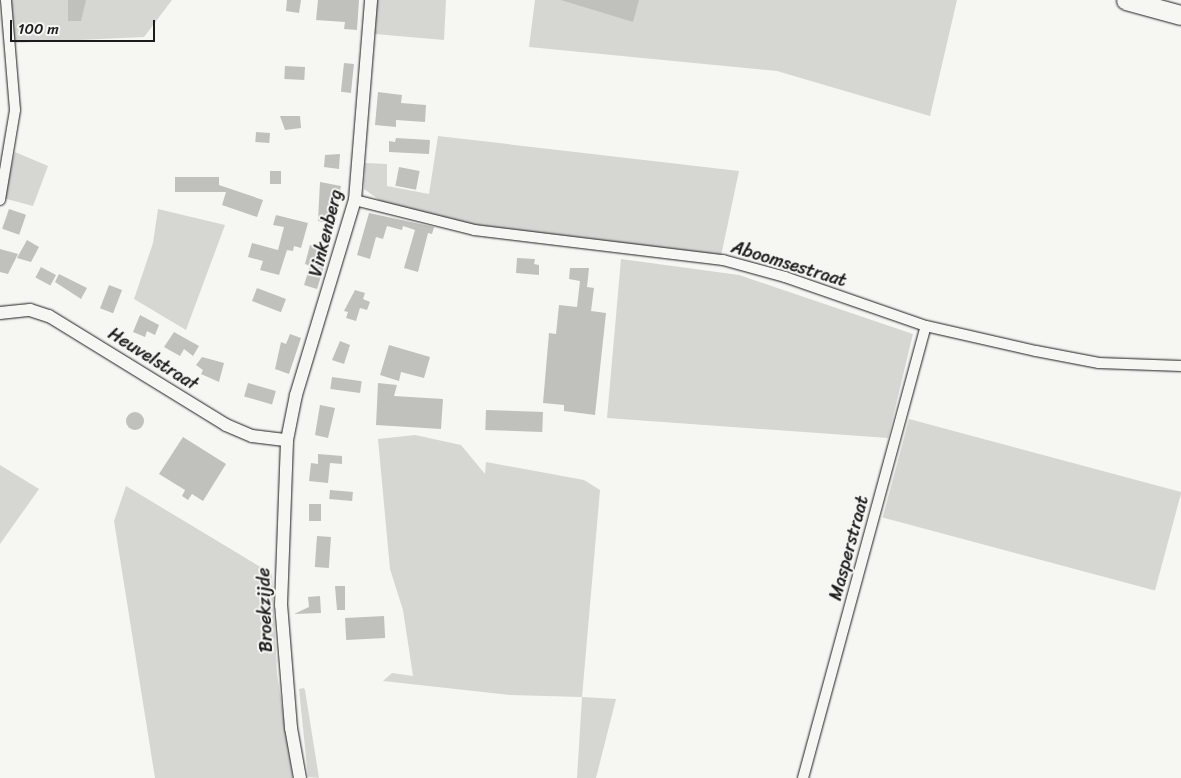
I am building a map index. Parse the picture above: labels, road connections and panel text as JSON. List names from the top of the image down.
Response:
{
  "streets": {
    "street": [
      "Vinkenberg",
      "Aboomsestraat",
      "Heuvelstraat",
      "Masperstraat",
      "Broekzijde"
    ]
  },
  "crossings": [
    ["Vinkenberg", "Aboomsestraat"],
    ["Vinkenberg", "Heuvelstraat"],
    ["Vinkenberg", "Broekzijde"],
    ["Aboomsestraat", "Masperstraat"],
    ["Heuvelstraat", "Broekzijde"]
  ],
  "scale_bar": "100 m"
}
